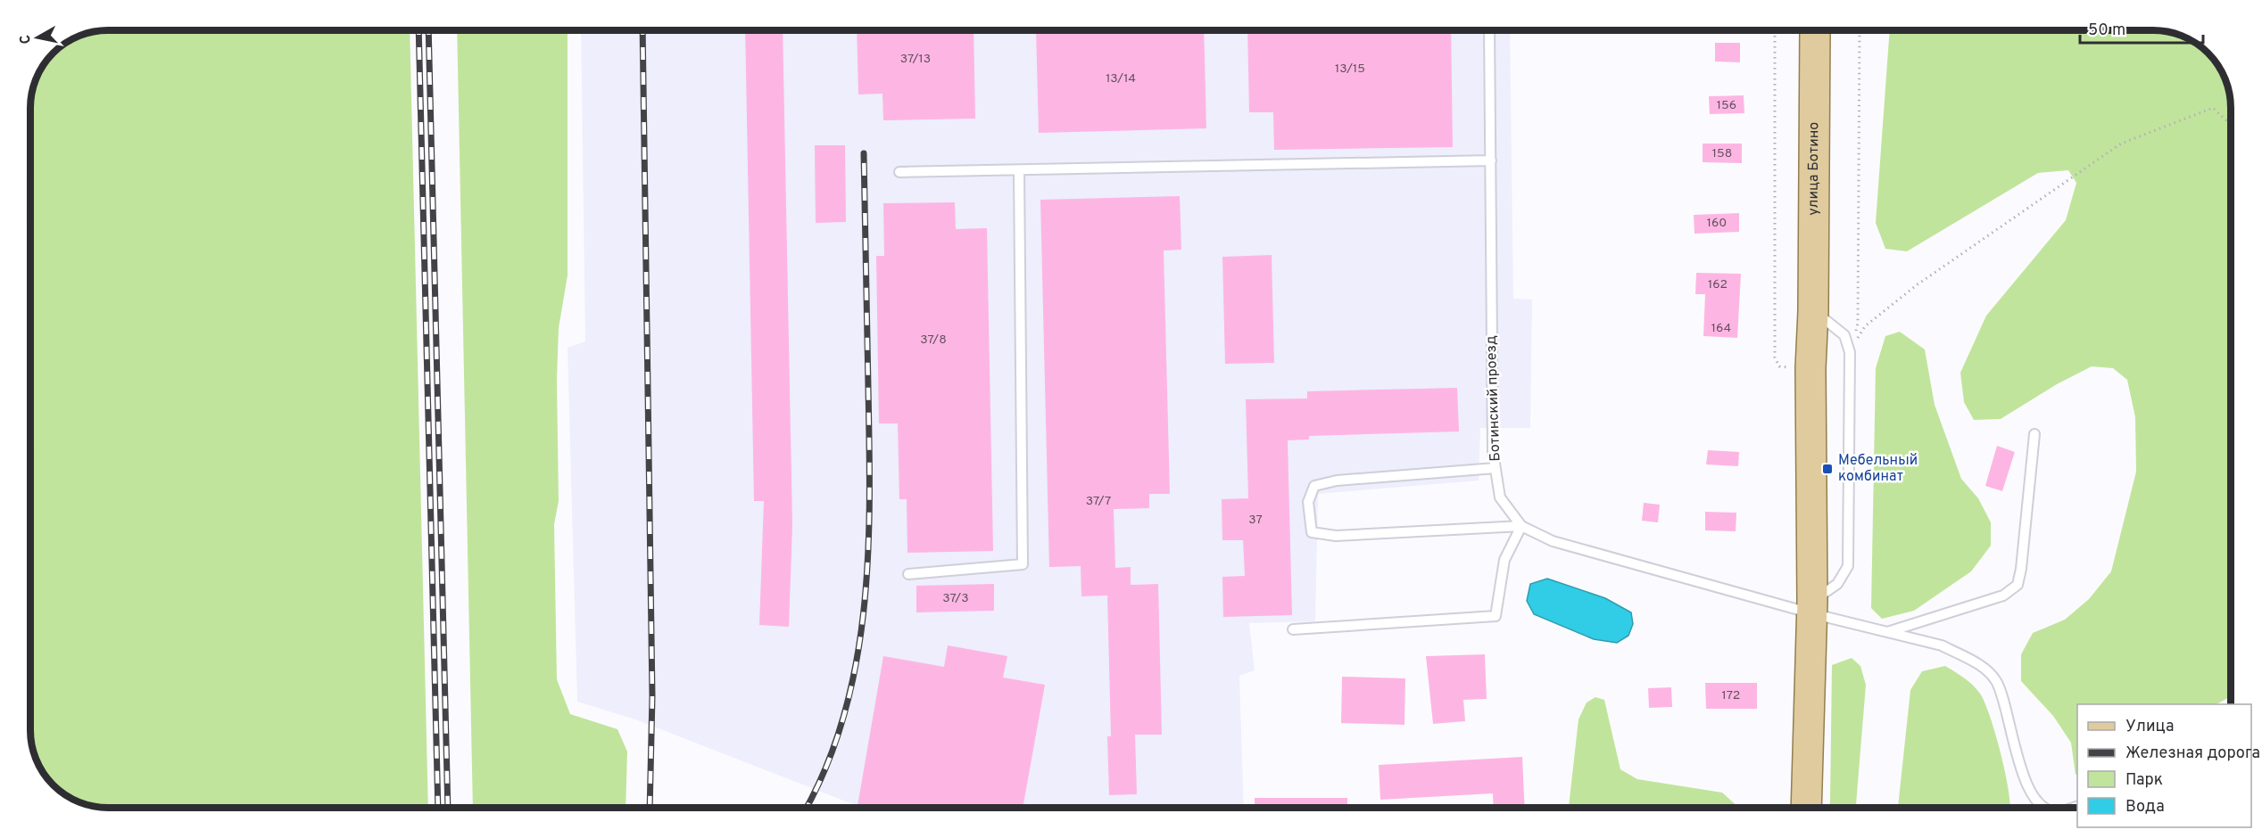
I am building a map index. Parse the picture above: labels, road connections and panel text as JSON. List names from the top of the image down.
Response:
{
  "streets": {
    "main road": ["улица Ботино"],
    "lane": ["Ботинский проезд"]
  },
  "crossings": [
    ["улица Ботино", "Ботинский проезд"]
  ],
  "places": {
    "transit": ["Мебельный комбинат"]
  },
  "house_numbers": [
    "37/13",
    "13/15",
    "13/14",
    "156",
    "158",
    "160",
    "162",
    "164",
    "37/8",
    "37/7",
    "37",
    "37/3",
    "172"
  ],
  "legend": [
    "Улица",
    "Железная дорога",
    "Парк",
    "Вода"
  ],
  "scale_bar": "50 m",
  "north": "left"
}
